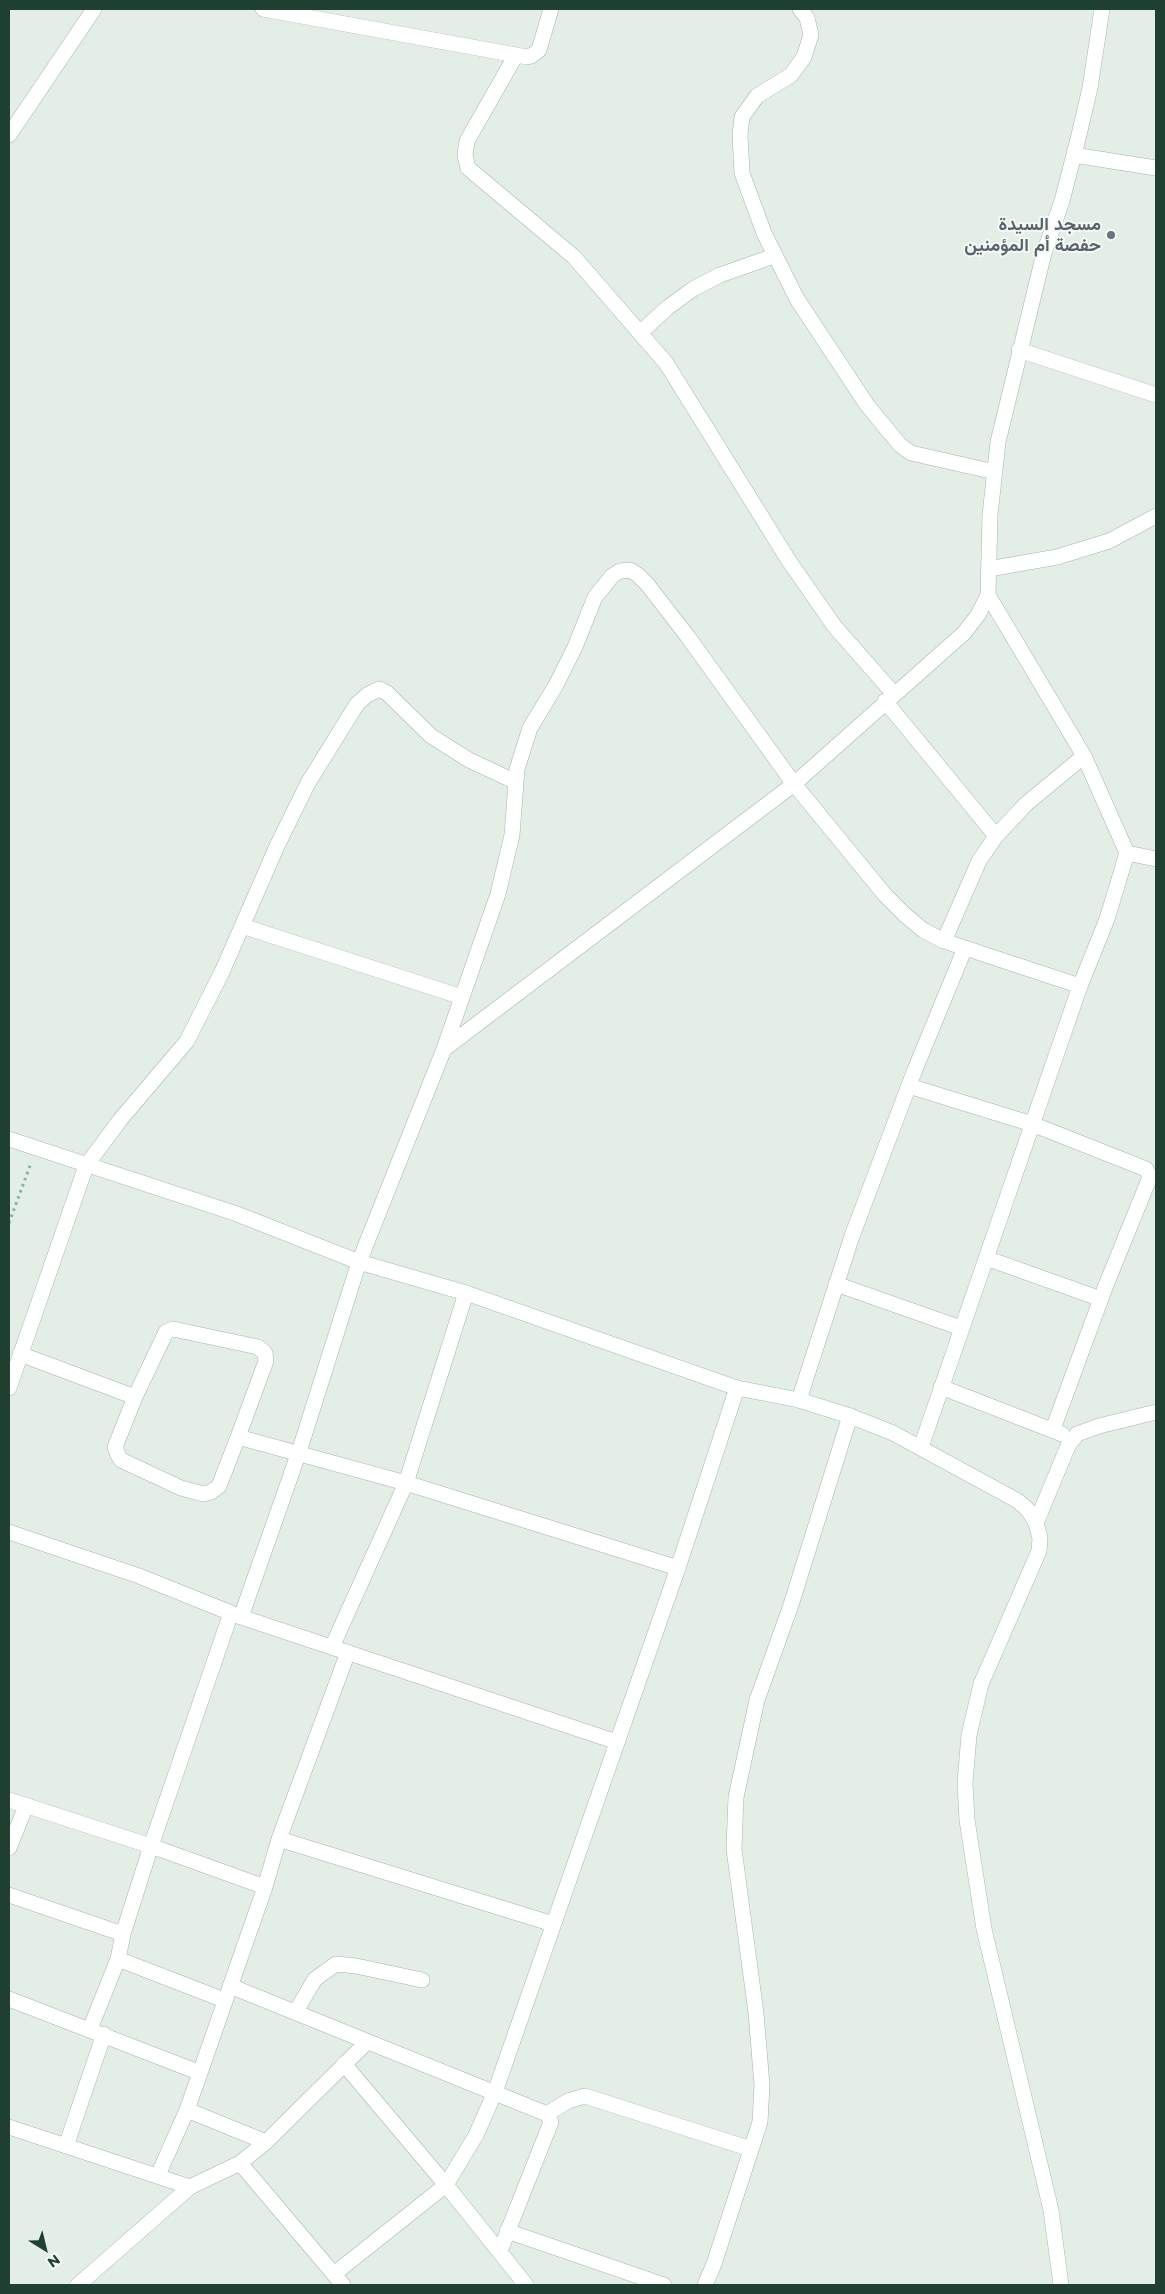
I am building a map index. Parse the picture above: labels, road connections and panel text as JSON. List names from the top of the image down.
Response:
{
  "places": ["مسجد السيدة حفصة أم المؤمنين"],
  "north": "bottom right"
}
